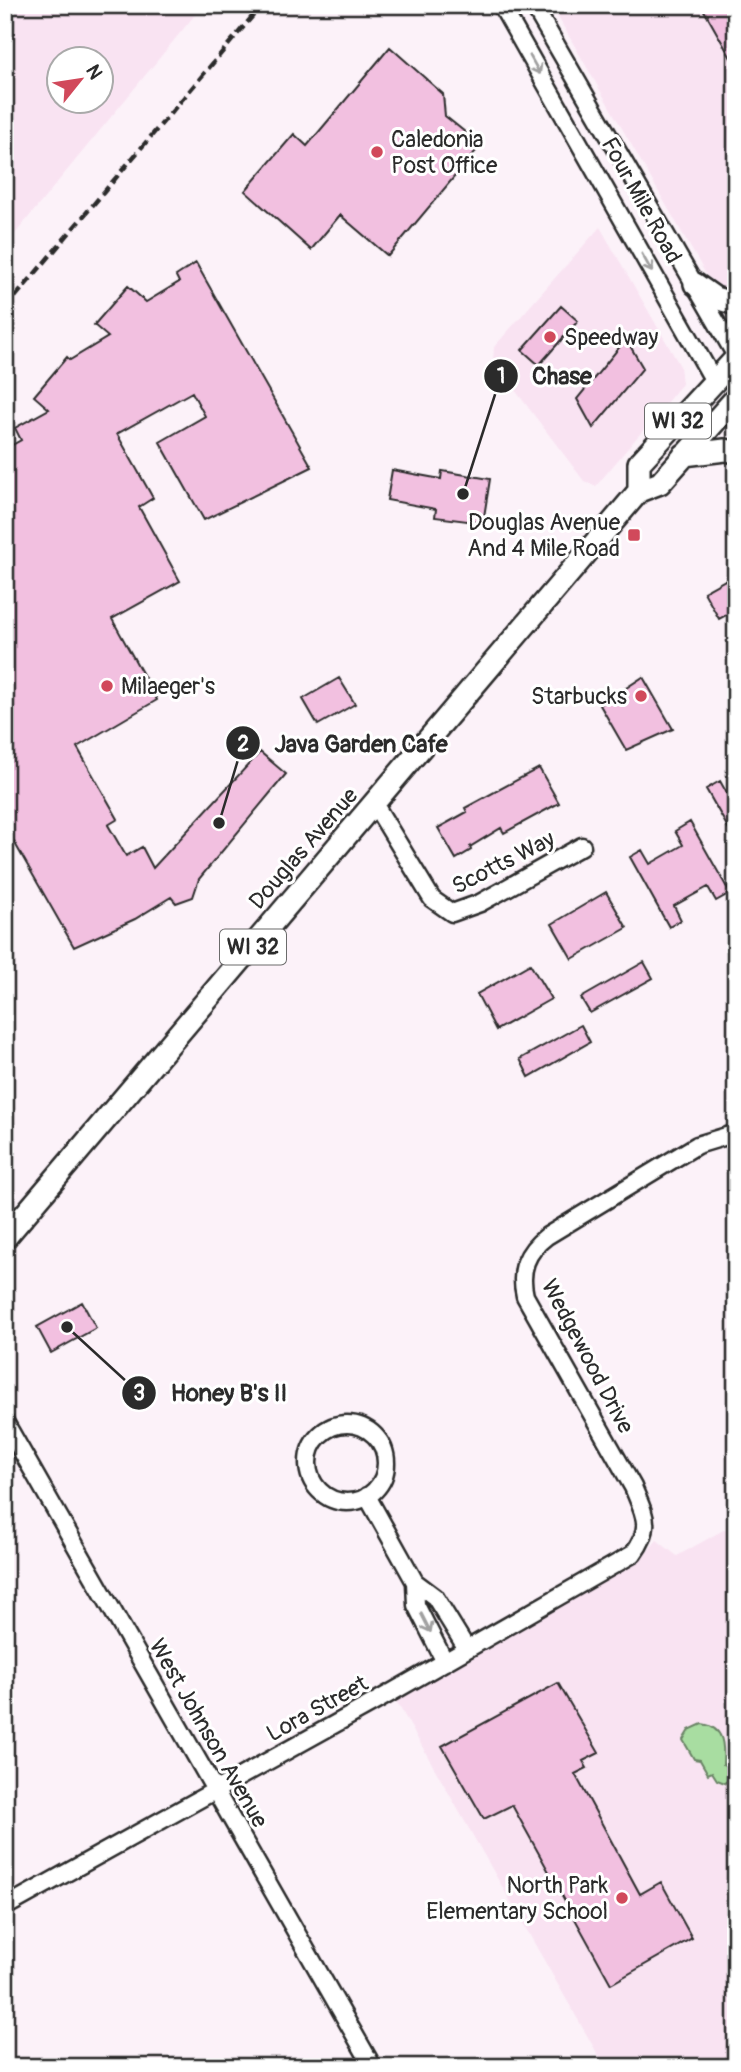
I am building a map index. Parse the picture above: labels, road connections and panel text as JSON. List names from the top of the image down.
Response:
{
  "streets": {
    "main road": ["Four Mile Road", "WI 32", "Douglas Avenue"],
    "street": [
      "Scotts Way",
      "Wedgewood Drive",
      "Lora Street",
      "West Johnson Avenue"
    ]
  },
  "crossings": [
    ["Four Mile Road", "WI 32"],
    ["Four Mile Road", "Douglas Avenue"],
    ["WI 32", "Douglas Avenue"],
    ["Douglas Avenue", "Scotts Way"],
    ["Wedgewood Drive", "Lora Street"],
    ["Lora Street", "West Johnson Avenue"]
  ],
  "places": {
    "other": [
      "Caledonia Post Office",
      "Speedway",
      "Chase",
      "Milaeger's",
      "Starbucks",
      "Java Garden Cafe",
      "Honey B's II",
      "North Park Elementary School"
    ],
    "transit": ["Douglas Avenue And 4 Mile Road"]
  },
  "north": "top right"
}
